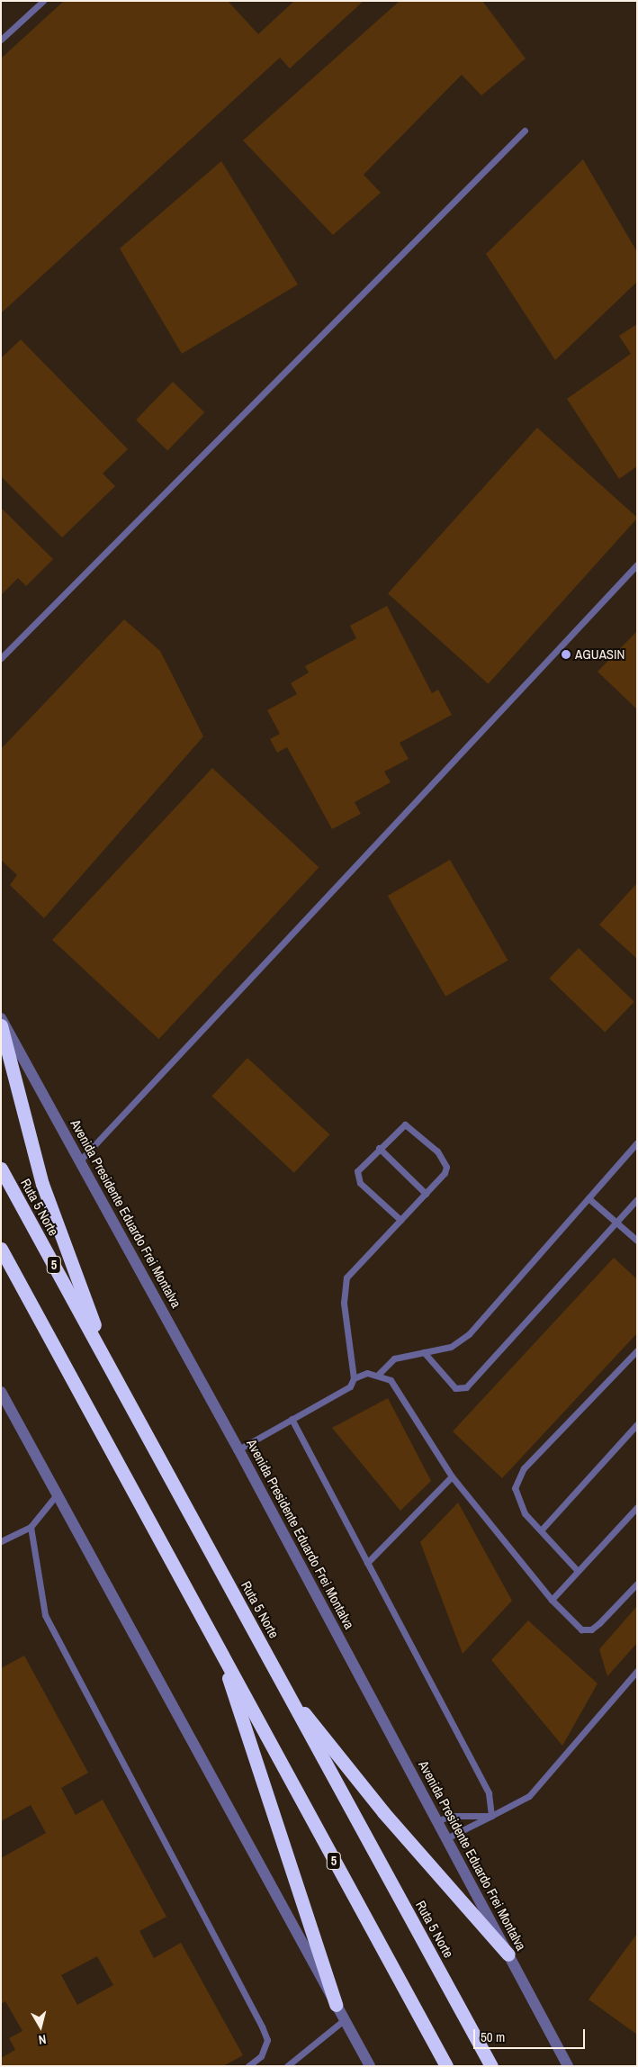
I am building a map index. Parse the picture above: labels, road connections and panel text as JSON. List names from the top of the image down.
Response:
{
  "streets": {
    "highway": ["Ruta 5 Norte", "5"],
    "street": ["Avenida Presidente Eduardo Frei Montalva"]
  },
  "places": ["AGUASIN"],
  "scale_bar": "50 m",
  "north": "bottom"
}
